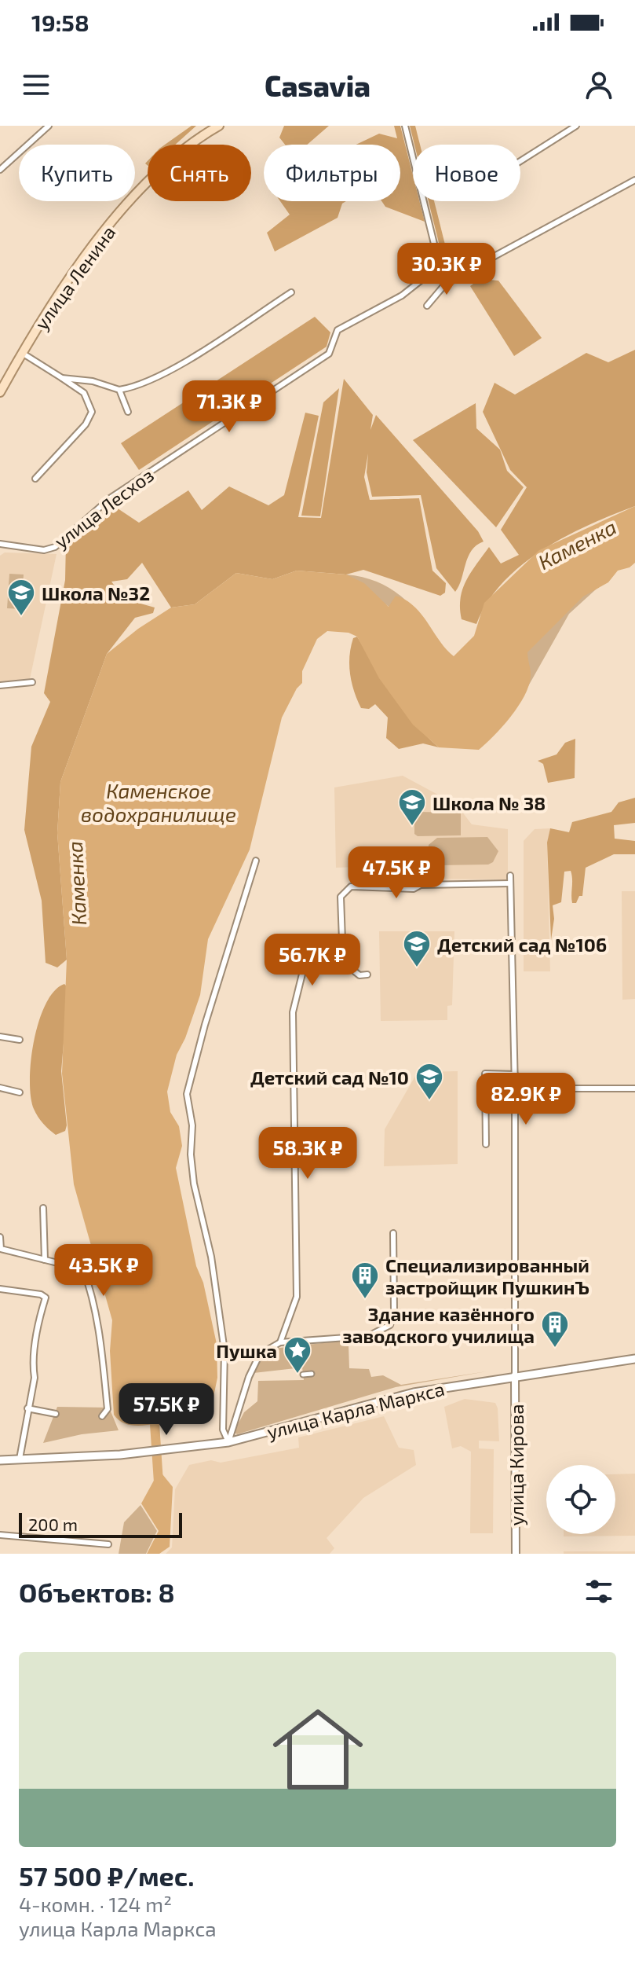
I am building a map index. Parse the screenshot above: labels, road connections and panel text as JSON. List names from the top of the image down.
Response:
{
  "streets": {
    "main road": ["улица Ленина", "улица Карла Маркса"],
    "street": ["улица Лесхоз", "улица Кирова"]
  },
  "crossings": [
    ["улица Карла Маркса", "улица Кирова"]
  ],
  "water": ["Каменка", "Каменское водохранилище"],
  "places": {
    "school or university": [
      "Школа №32",
      "Школа № 38",
      "Детский сад №106",
      "Детский сад №10"
    ],
    "building": ["Специализированный застройщик ПушкинЪ", "Здание казённого заводского училища"],
    "place": ["Пушка"]
  },
  "scale_bar": "200 m",
  "page": {
    "status": "19:58",
    "header": "Casavia",
    "chip": [
      "Купить",
      "Снять",
      "Фильтры",
      "Новое"
    ],
    "price": [
      "30.3K ₽",
      "71.3K ₽",
      "47.5K ₽",
      "56.7K ₽",
      "82.9K ₽",
      "58.3K ₽",
      "43.5K ₽",
      "57.5K ₽"
    ],
    "scale": "200 m",
    "heading": "Объектов: 8",
    "list": [
      {
        "name": "57 500 ₽/мес.",
        "note": "4-комн. · 124 m² · улица Карла Маркса"
      }
    ]
  }
}
